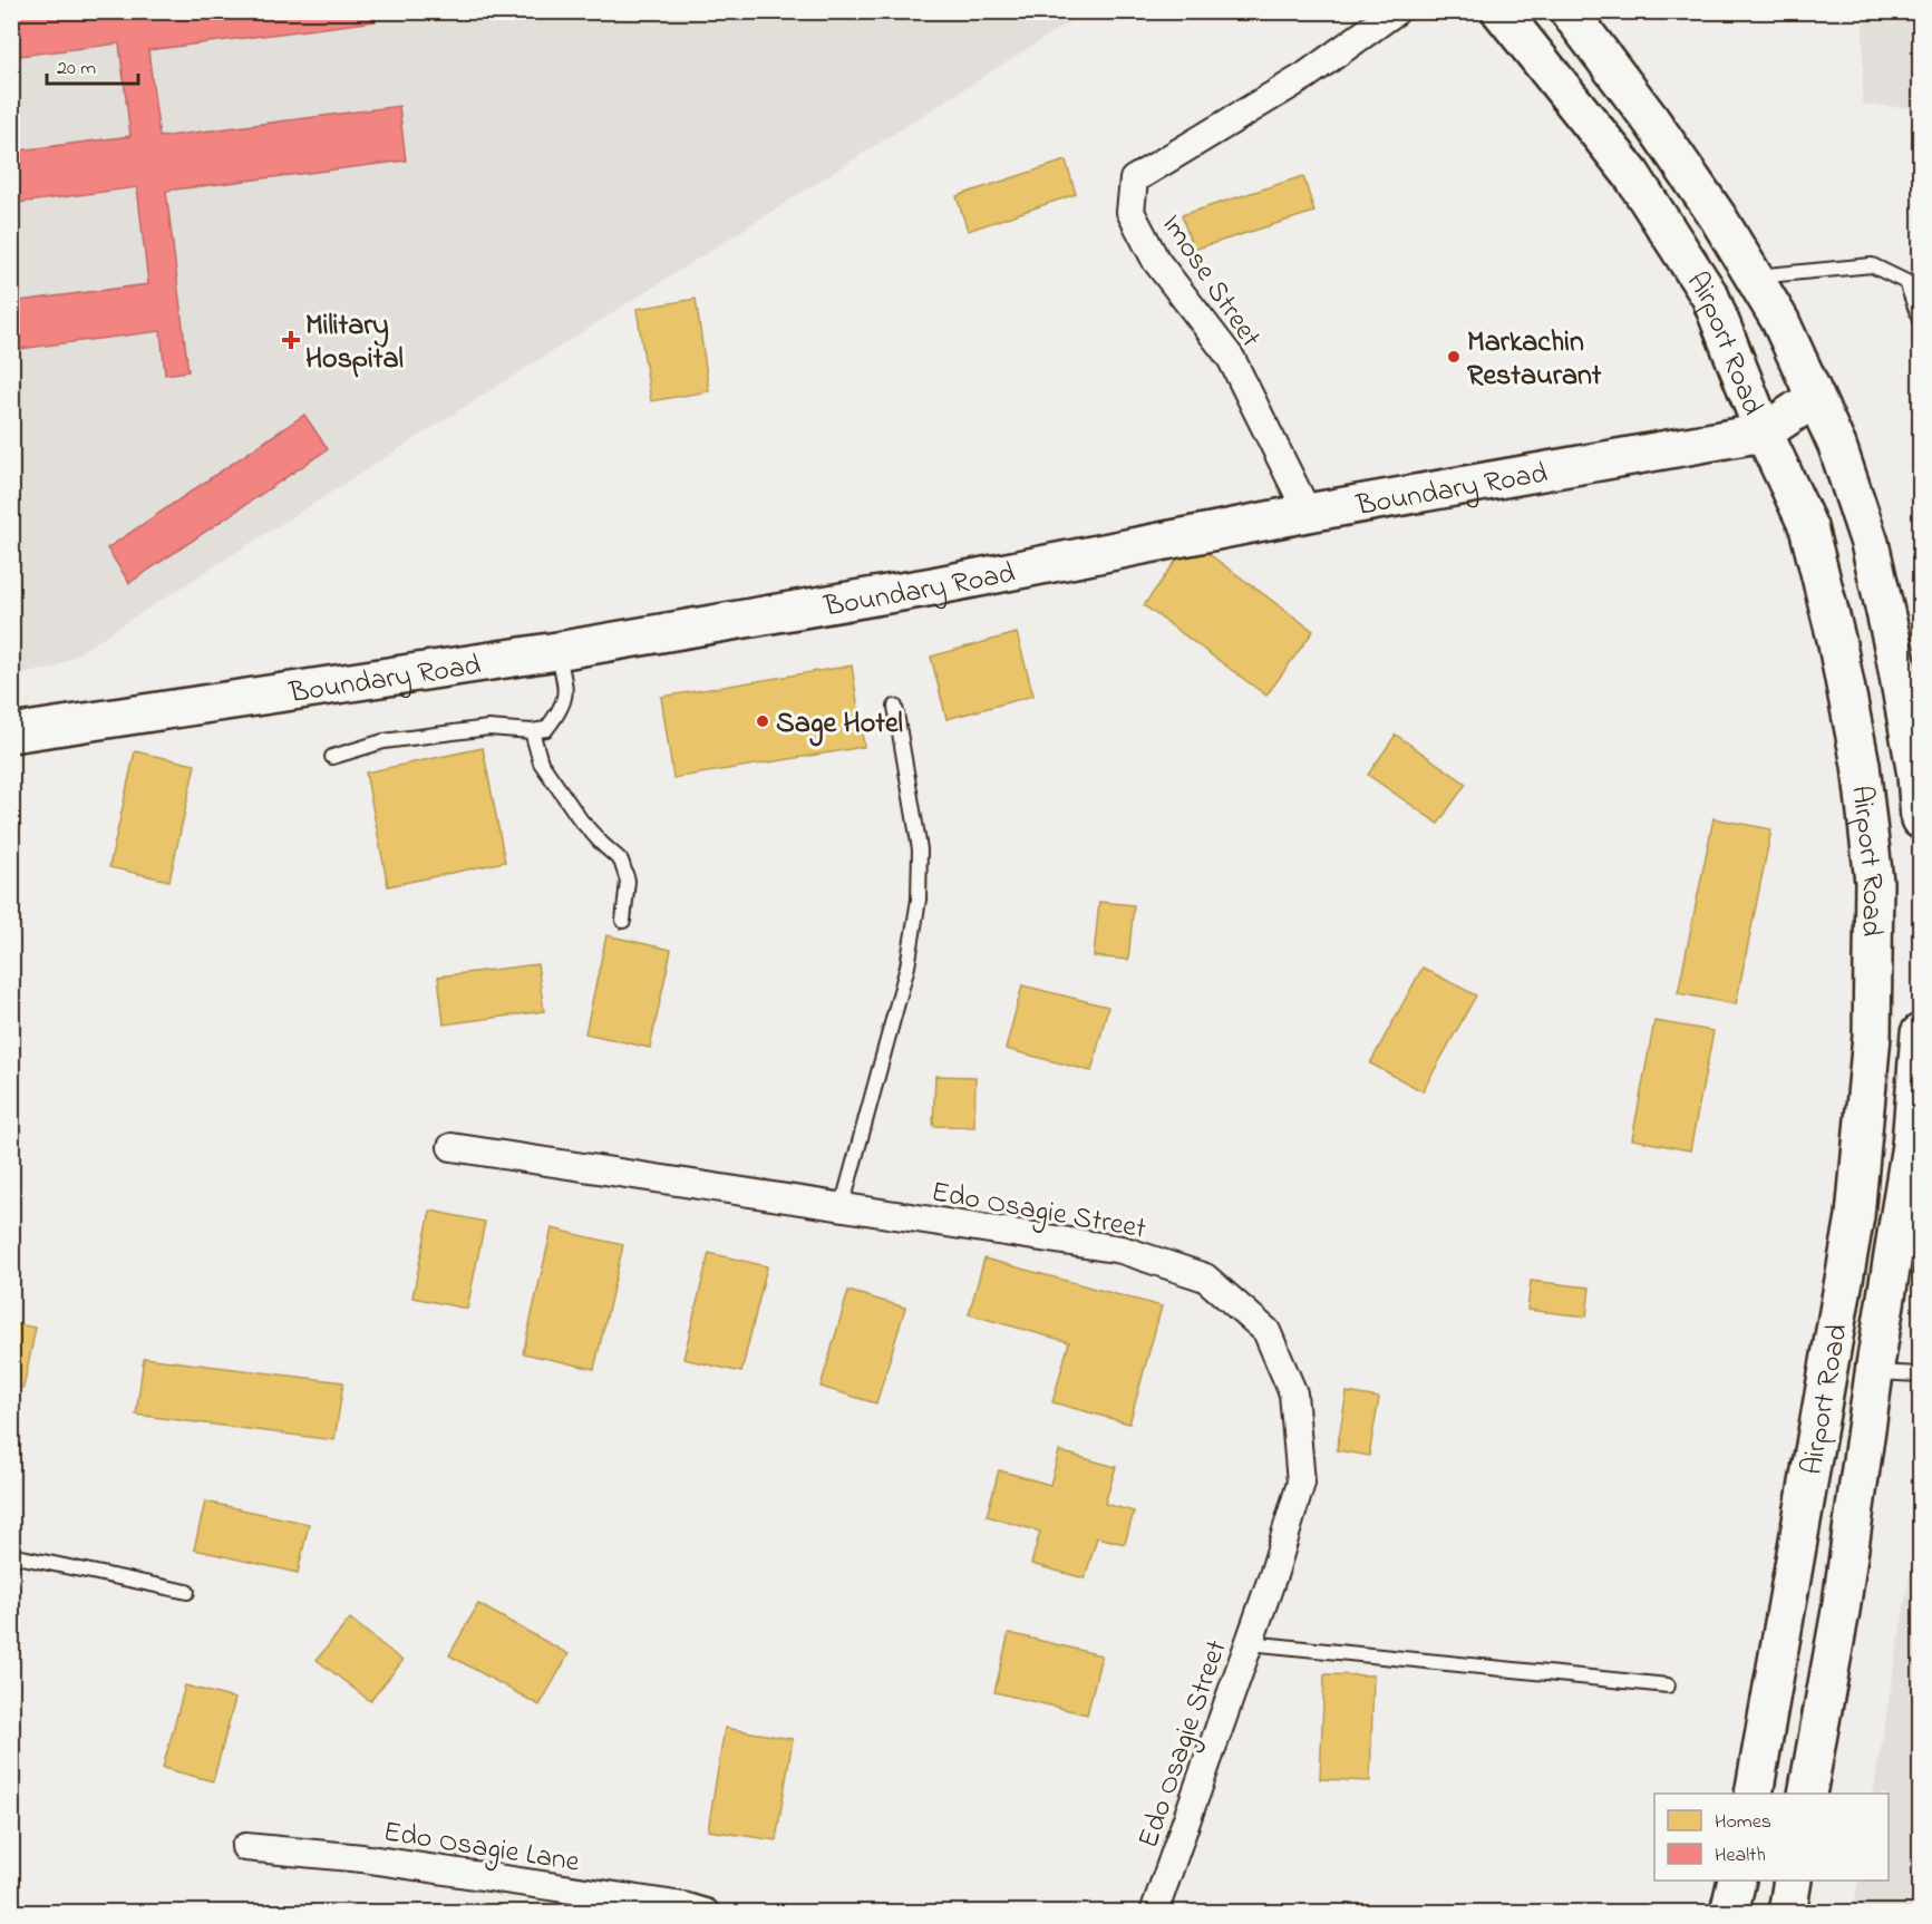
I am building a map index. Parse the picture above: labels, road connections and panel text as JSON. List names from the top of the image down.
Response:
{
  "streets": {
    "main road": ["Airport Road", "Boundary Road"],
    "street": ["Imose Street", "Edo Osagie Street", "Edo Osagie Lane"]
  },
  "crossings": [
    ["Imose Street", "Boundary Road"],
    ["Airport Road", "Boundary Road"]
  ],
  "places": {
    "health": ["Military Hospital"],
    "other": ["Markachin Restaurant", "Sage Hotel"]
  },
  "legend": ["Homes", "Health"],
  "scale_bar": "20 m"
}
